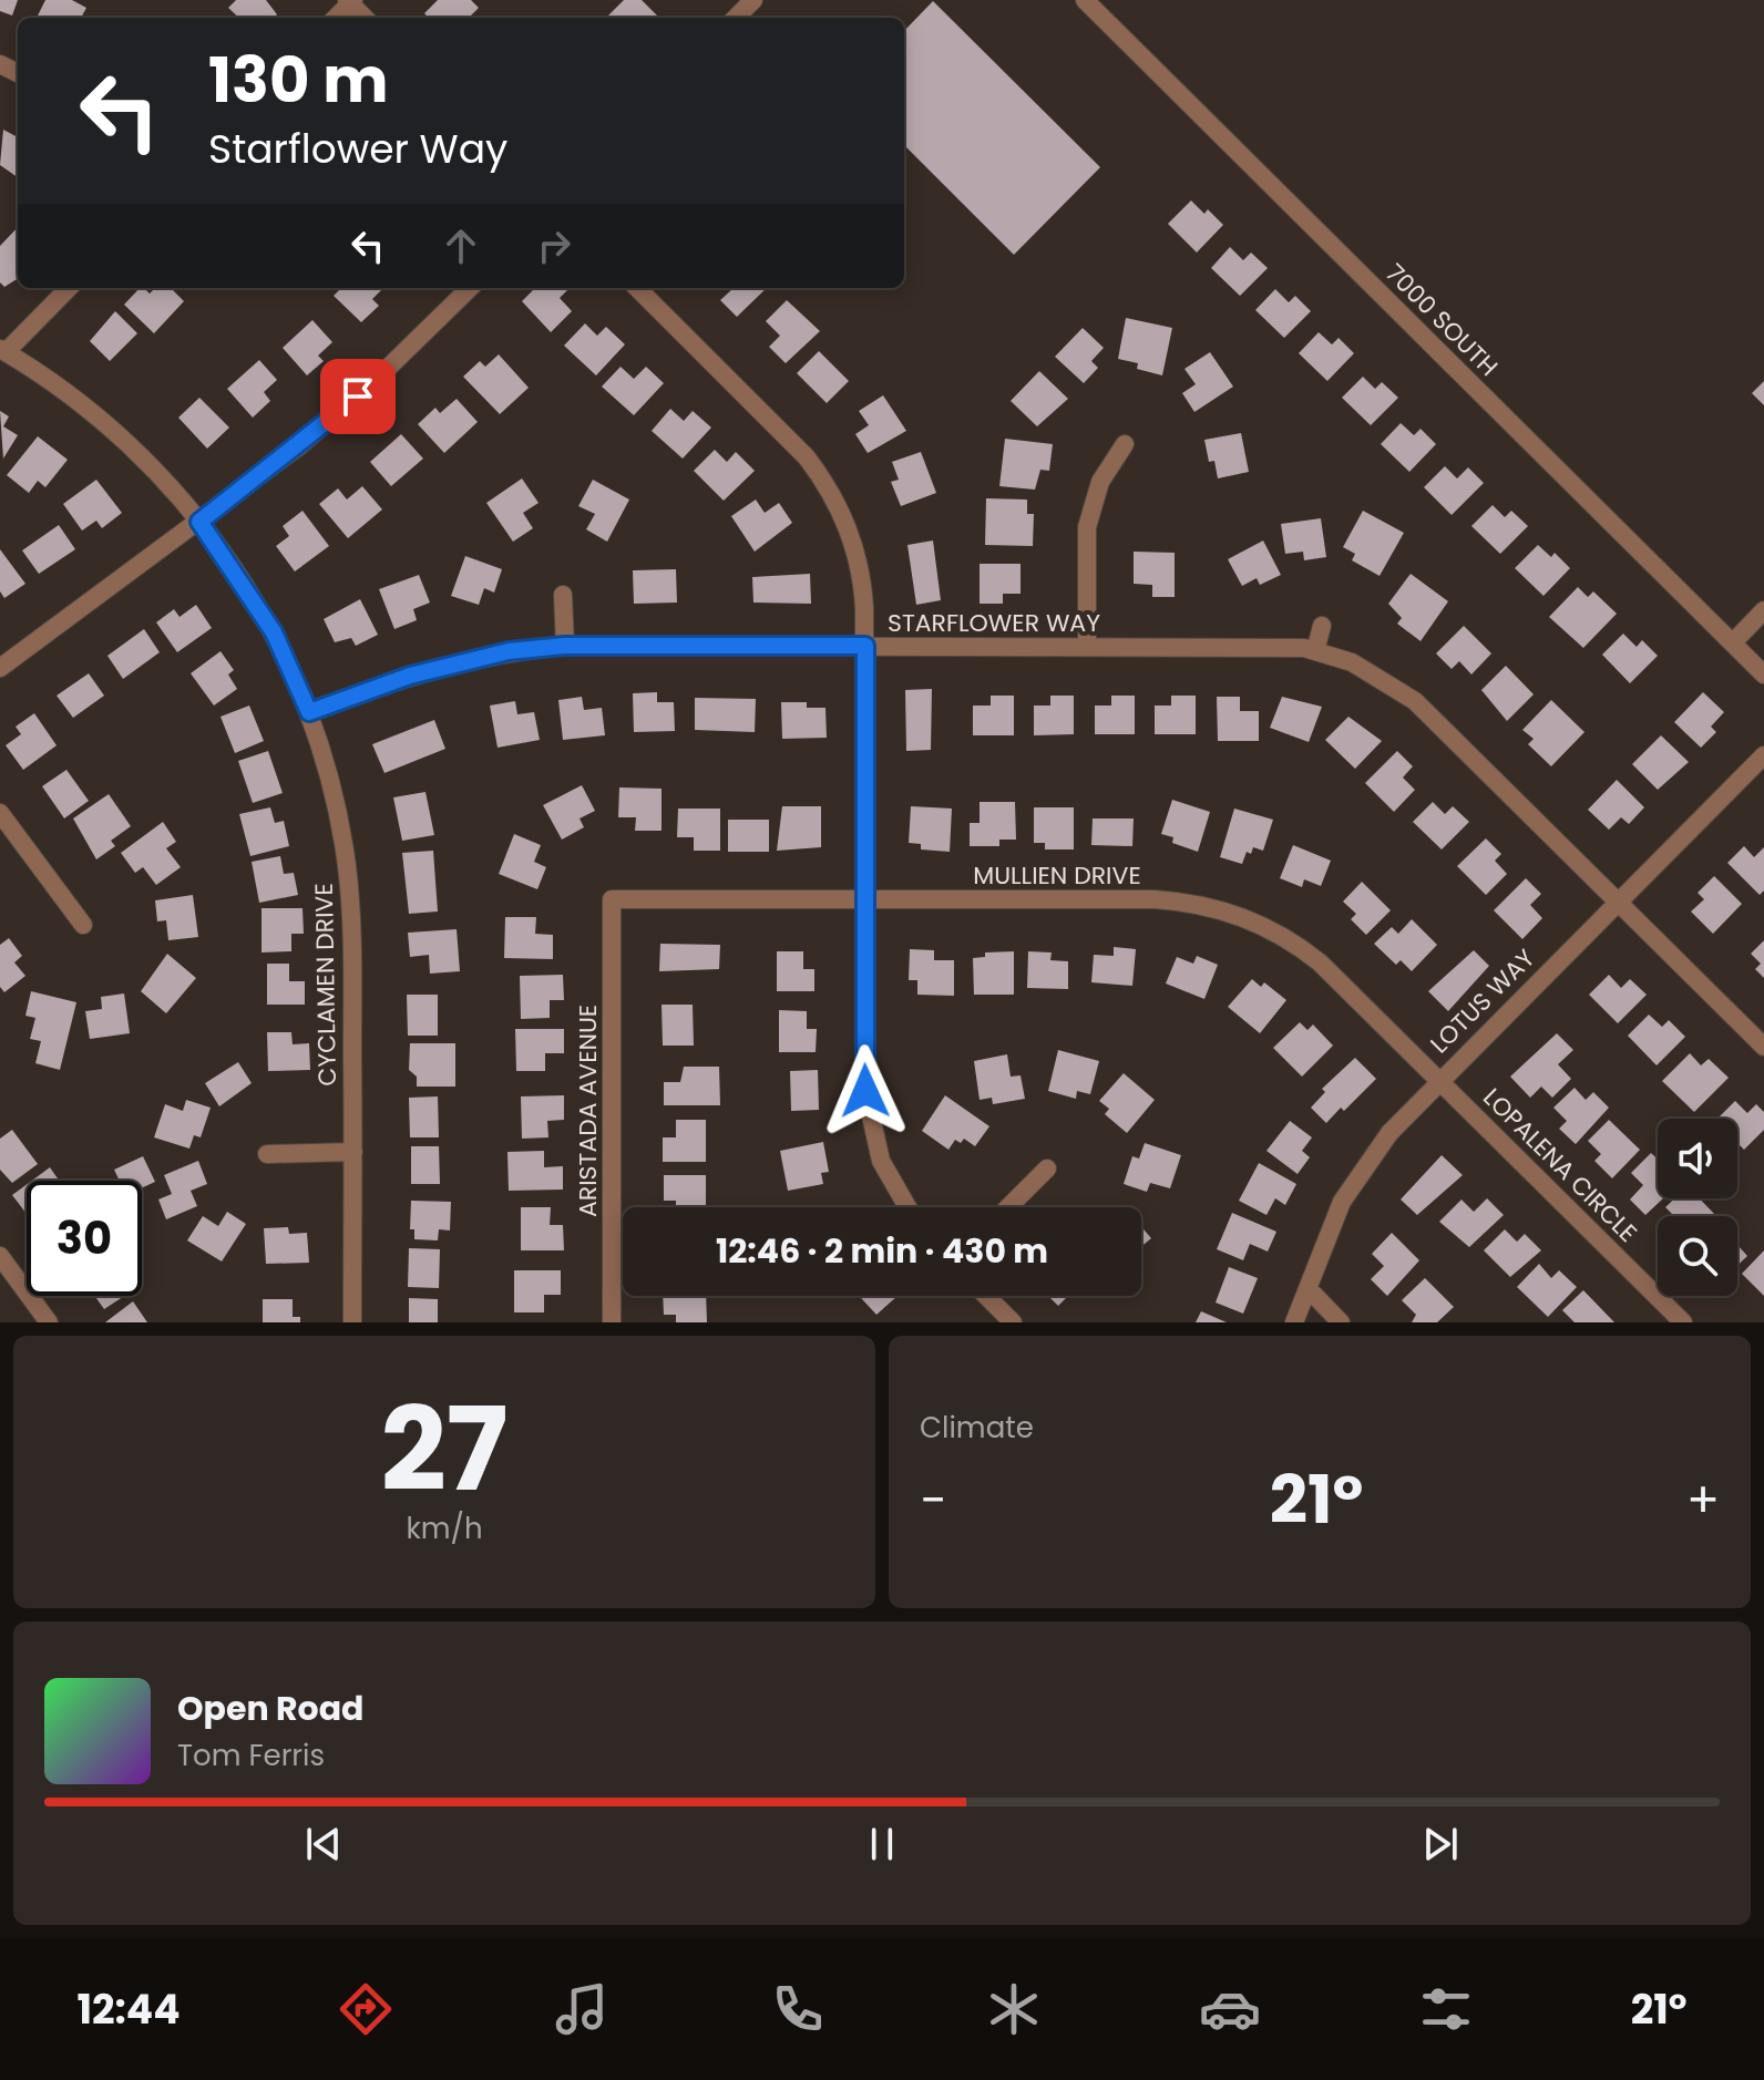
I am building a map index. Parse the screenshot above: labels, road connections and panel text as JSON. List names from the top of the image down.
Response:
{
  "streets": {
    "street": [
      "7000 SOUTH",
      "STARFLOWER WAY",
      "MULLIEN DRIVE",
      "CYCLAMEN DRIVE",
      "LOTUS WAY",
      "ARISTADA AVENUE",
      "LOPALENA CIRCLE"
    ]
  },
  "crossings": [
    ["STARFLOWER WAY", "CYCLAMEN DRIVE"],
    ["STARFLOWER WAY", "LOTUS WAY"],
    ["MULLIEN DRIVE", "LOTUS WAY"],
    ["MULLIEN DRIVE", "ARISTADA AVENUE"],
    ["MULLIEN DRIVE", "LOPALENA CIRCLE"],
    ["LOTUS WAY", "LOPALENA CIRCLE"]
  ],
  "page": {
    "turn": ["130 m", "Starflower Way"],
    "limit": "30",
    "trip": "12:46 · 2 min · 430 m",
    "tile": [
      ["27", "km/h"],
      "Climate"
    ],
    "heat": ["−", "21°", "+"],
    "song": ["Open Road", "Tom Ferris"],
    "tabs": ["12:44", "21°"]
  }
}
